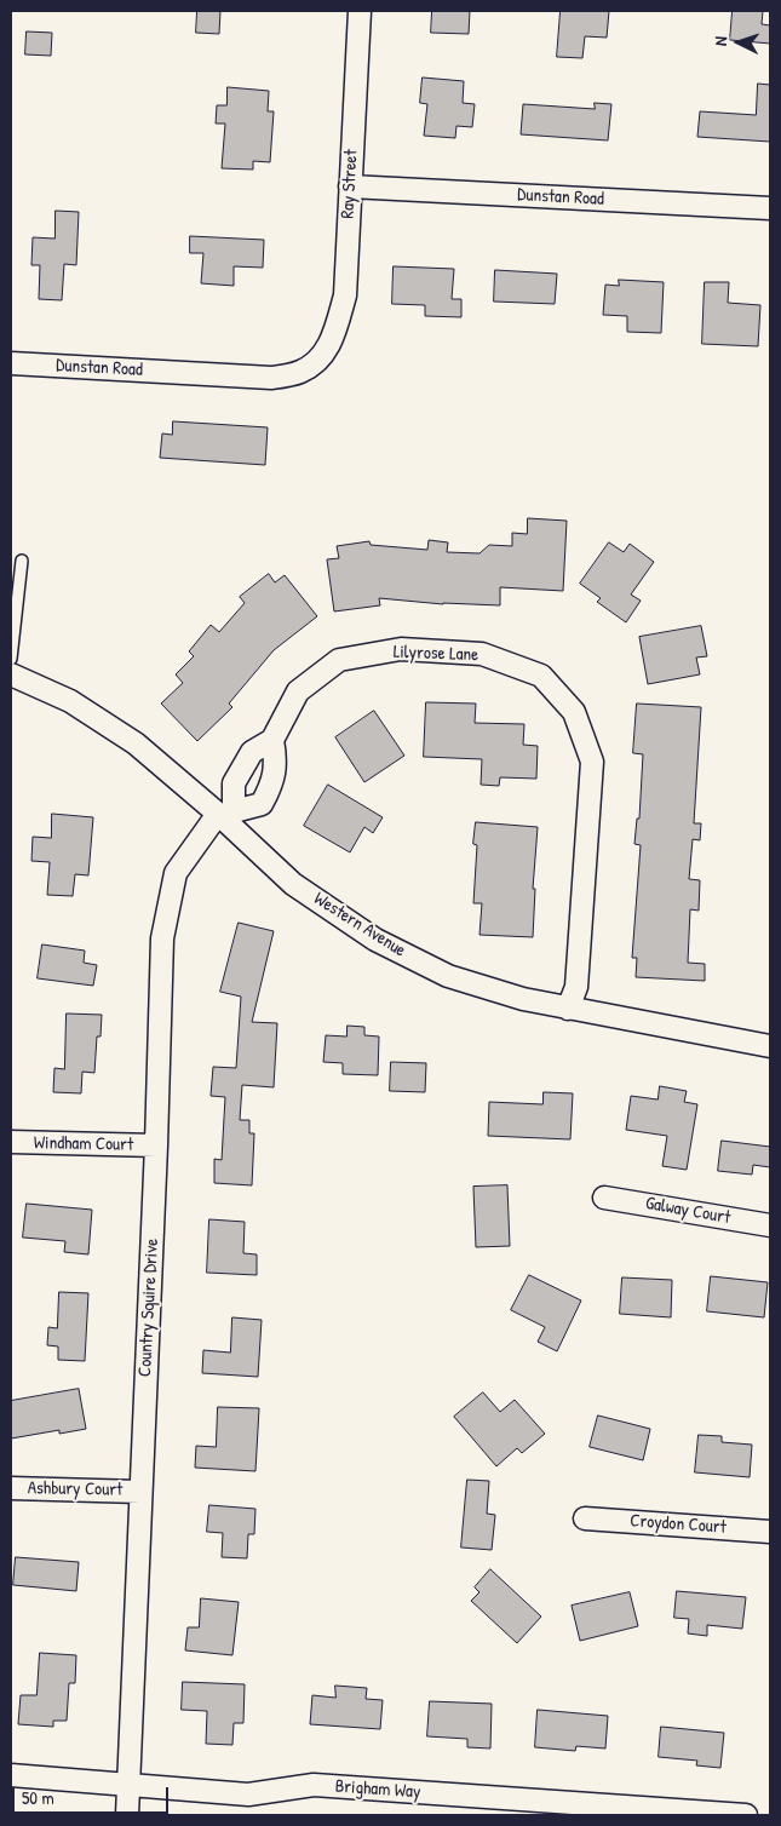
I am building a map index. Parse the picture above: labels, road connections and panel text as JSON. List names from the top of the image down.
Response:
{
  "streets": {
    "street": [
      "Ray Street",
      "Dunstan Road",
      "Lilyrose Lane",
      "Western Avenue",
      "Windham Court",
      "Galway Court",
      "Country Squire Drive",
      "Ashbury Court",
      "Croydon Court",
      "Brigham Way"
    ]
  },
  "crossings": [
    ["Ray Street", "Dunstan Road"],
    ["Lilyrose Lane", "Western Avenue"],
    ["Western Avenue", "Country Squire Drive"],
    ["Windham Court", "Country Squire Drive"],
    ["Country Squire Drive", "Ashbury Court"],
    ["Country Squire Drive", "Brigham Way"]
  ],
  "scale_bar": "50 m",
  "north": "left"
}
